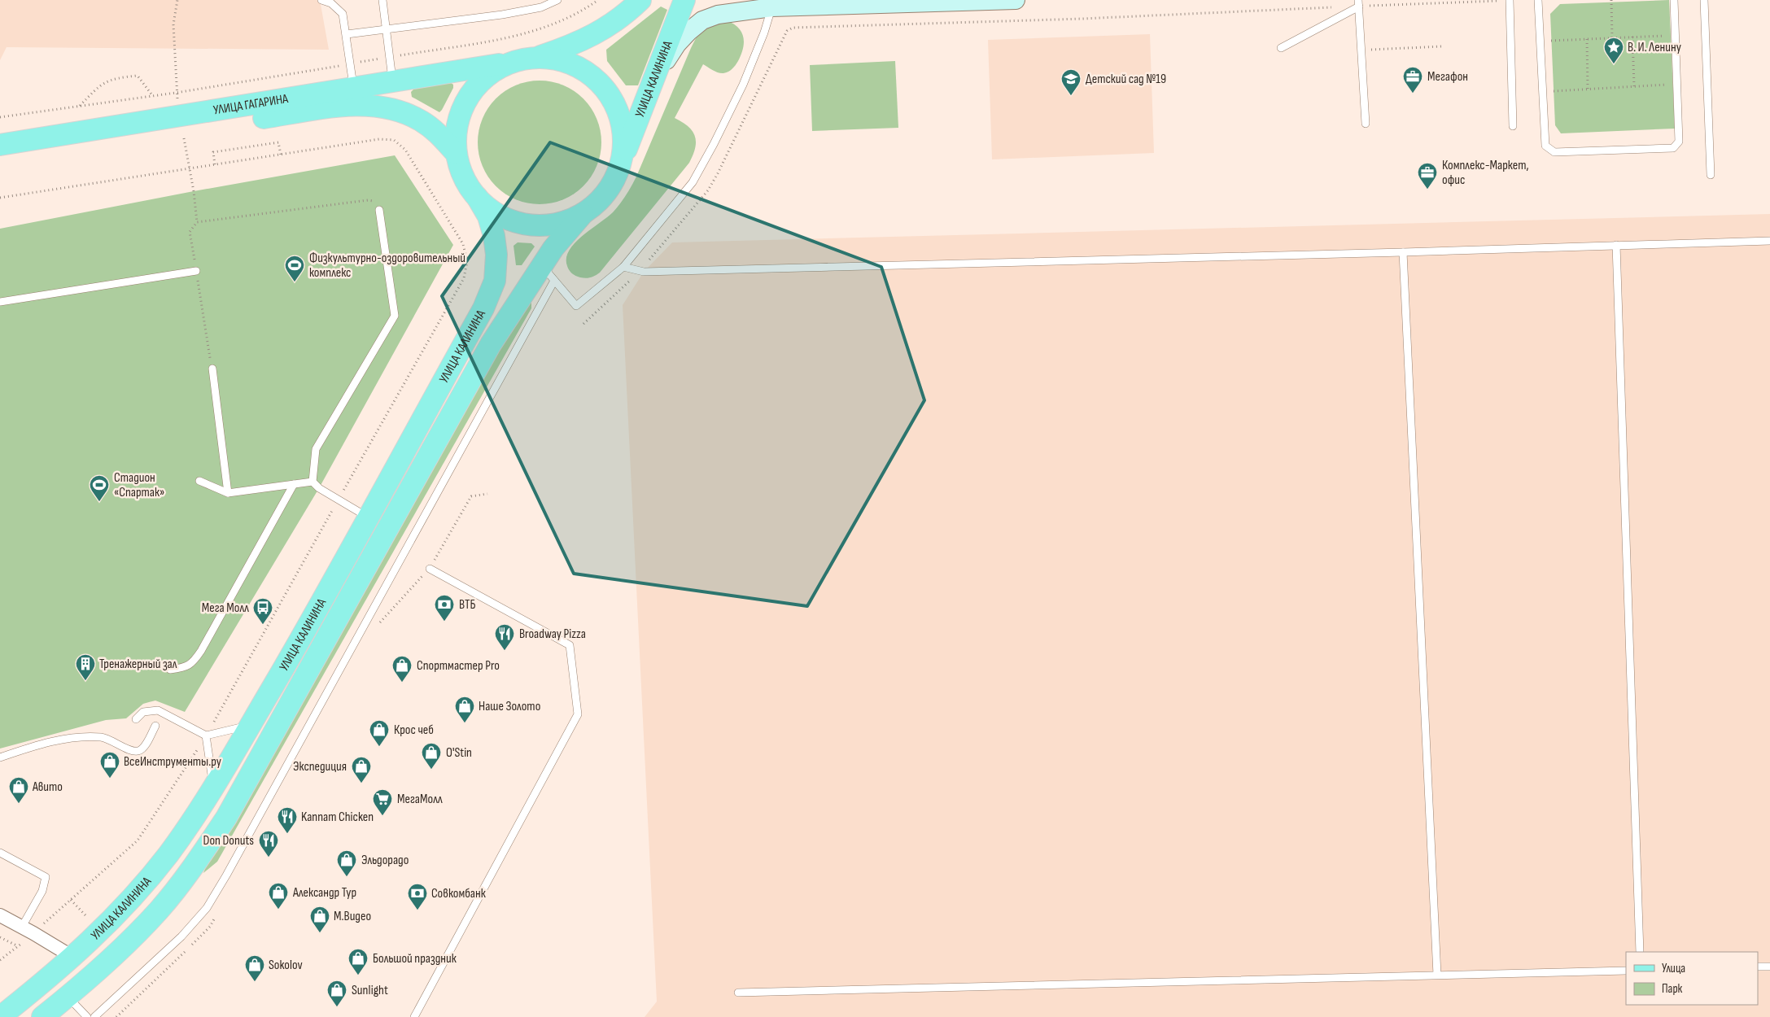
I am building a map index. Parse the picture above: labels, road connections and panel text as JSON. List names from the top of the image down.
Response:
{
  "streets": {
    "main road": ["УЛИЦА КАЛИНИНА", "УЛИЦА ГАГАРИНА"]
  },
  "places": {
    "place": ["В. И. Ленину"],
    "office": ["Мегафон", "Комплекс-Маркет, офис"],
    "school or university": ["Детский сад №19"],
    "sports": ["Физкультурно-оздоровительный комплекс", "Стадион «Спартак»"],
    "bank": ["ВТБ", "Совкомбанк"],
    "bus stop": ["Мега Молл"],
    "restaurant": ["Broadway Pizza", "Kannam Chicken", "Don Donuts"],
    "building": ["Тренажерный зал"],
    "shop": [
      "Спортмастер Pro",
      "Наше Золото",
      "Крос чеб",
      "O'Stin",
      "ВсеИнструменты.ру",
      "Экспедиция",
      "Авито",
      "Эльдорадо",
      "Александр Тур",
      "М.Видео",
      "Большой праздник",
      "Sokolov",
      "Sunlight"
    ],
    "supermarket": ["МегаМолл"]
  },
  "legend": ["Улица", "Парк"]
}
